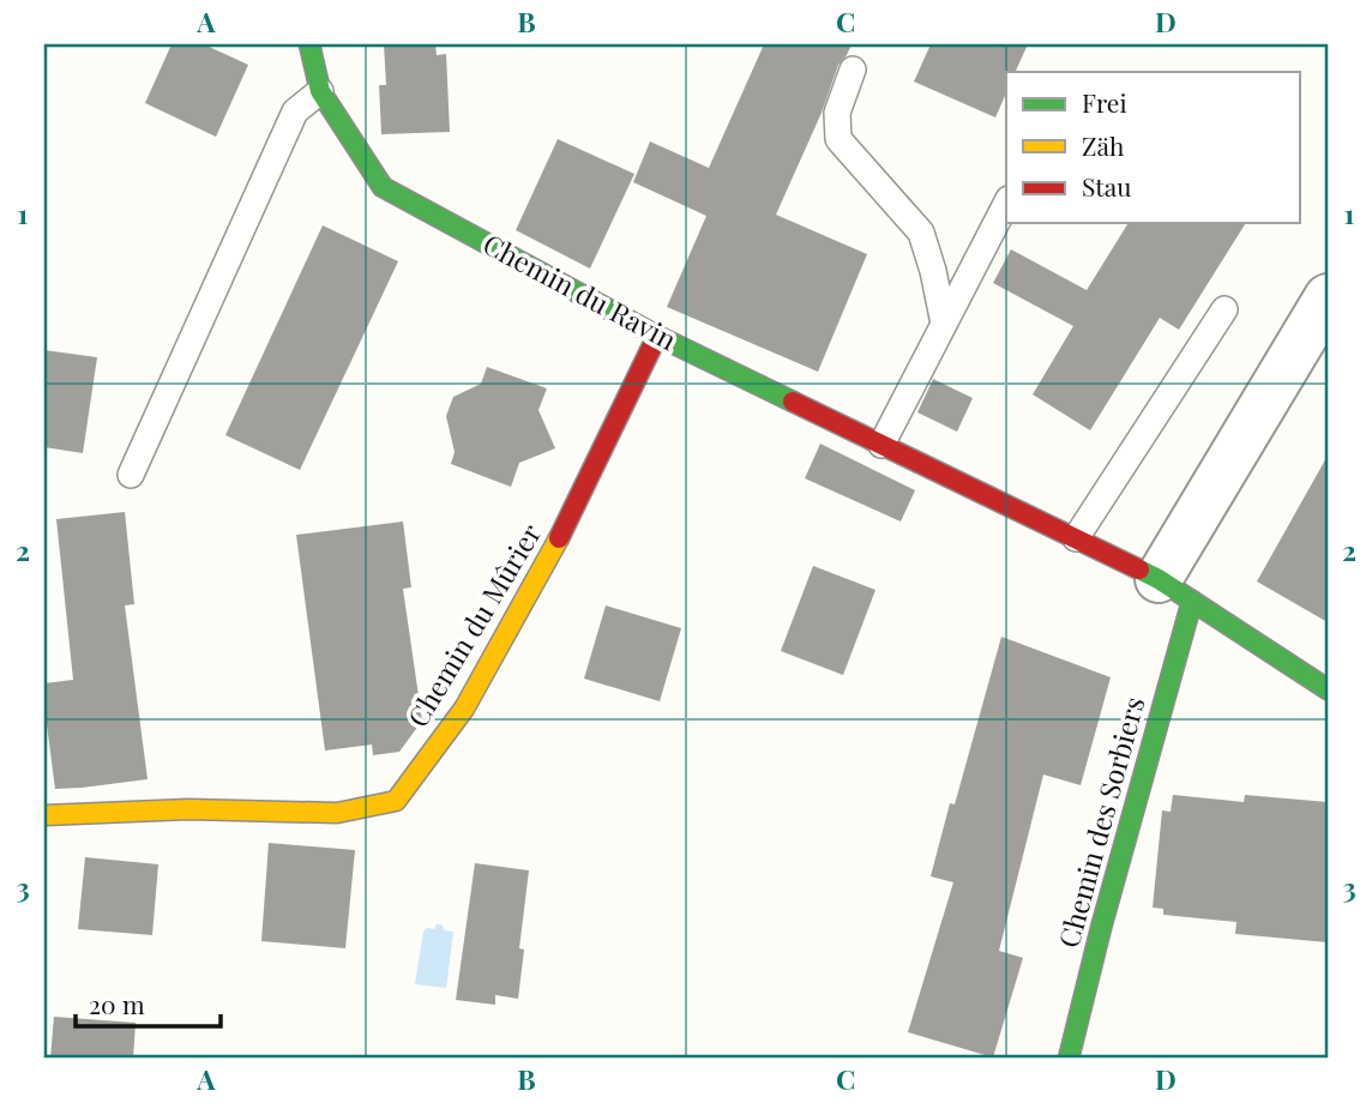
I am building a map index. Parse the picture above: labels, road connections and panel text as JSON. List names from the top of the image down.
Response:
{
  "streets": {
    "street": ["Chemin du Ravin", "Chemin du Mûrier", "Chemin des Sorbiers"]
  },
  "crossings": [
    ["Chemin du Ravin", "Chemin du Mûrier"],
    ["Chemin du Ravin", "Chemin des Sorbiers"]
  ],
  "legend": ["Frei", "Zäh", "Stau"],
  "scale_bar": "20 m",
  "grid": {
    "columns": [
      "A",
      "B",
      "C",
      "D"
    ],
    "rows": ["1", "2", "3"]
  }
}
